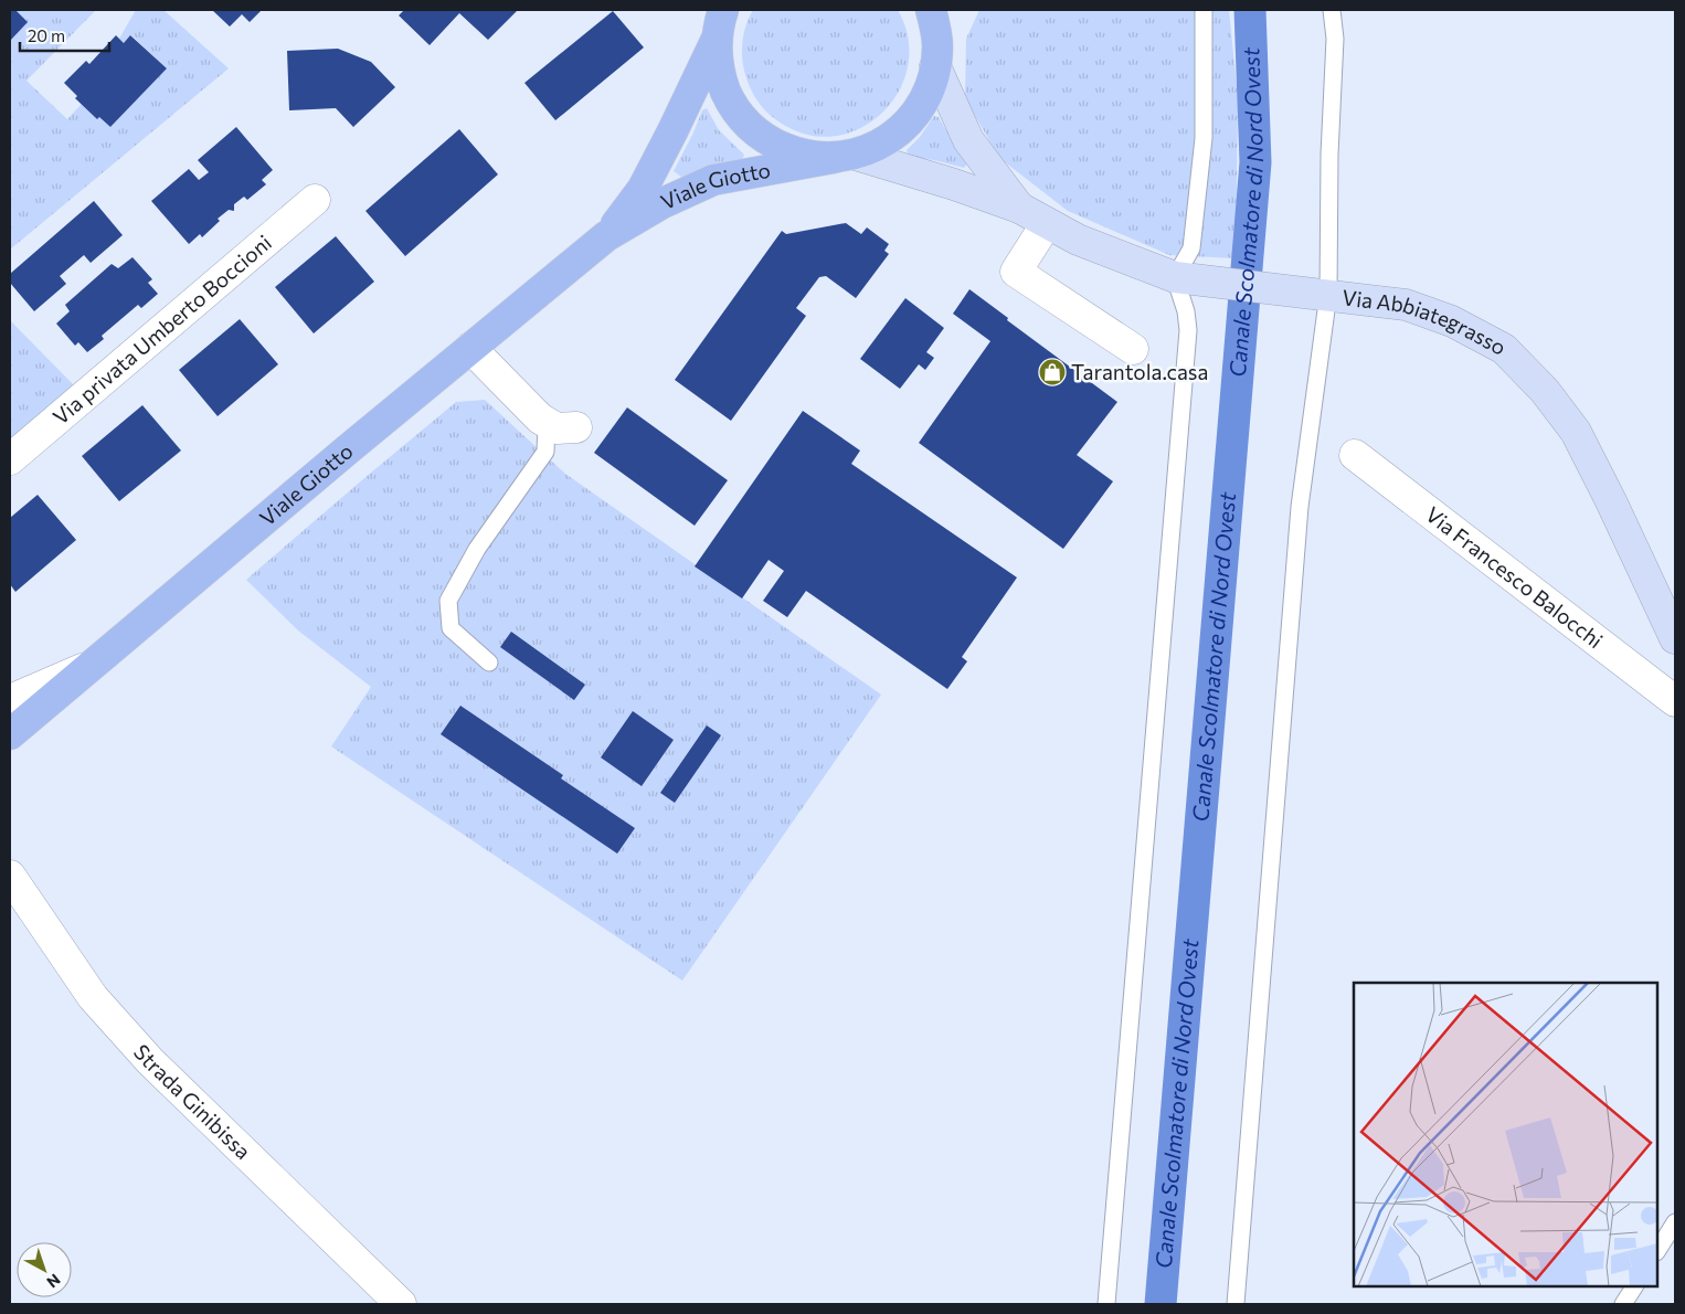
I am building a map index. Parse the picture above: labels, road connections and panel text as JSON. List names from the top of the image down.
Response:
{
  "streets": {
    "main road": ["Viale Giotto"],
    "street": [
      "Via Abbiategrasso",
      "Via privata Umberto Boccioni",
      "Via Francesco Balocchi",
      "Strada Ginibissa"
    ]
  },
  "crossings": [
    ["Viale Giotto", "Via Abbiategrasso"]
  ],
  "water": ["Canale Scolmatore di Nord Ovest"],
  "places": {
    "shop": ["Tarantola.casa"]
  },
  "scale_bar": "20 m",
  "north": "bottom right"
}
